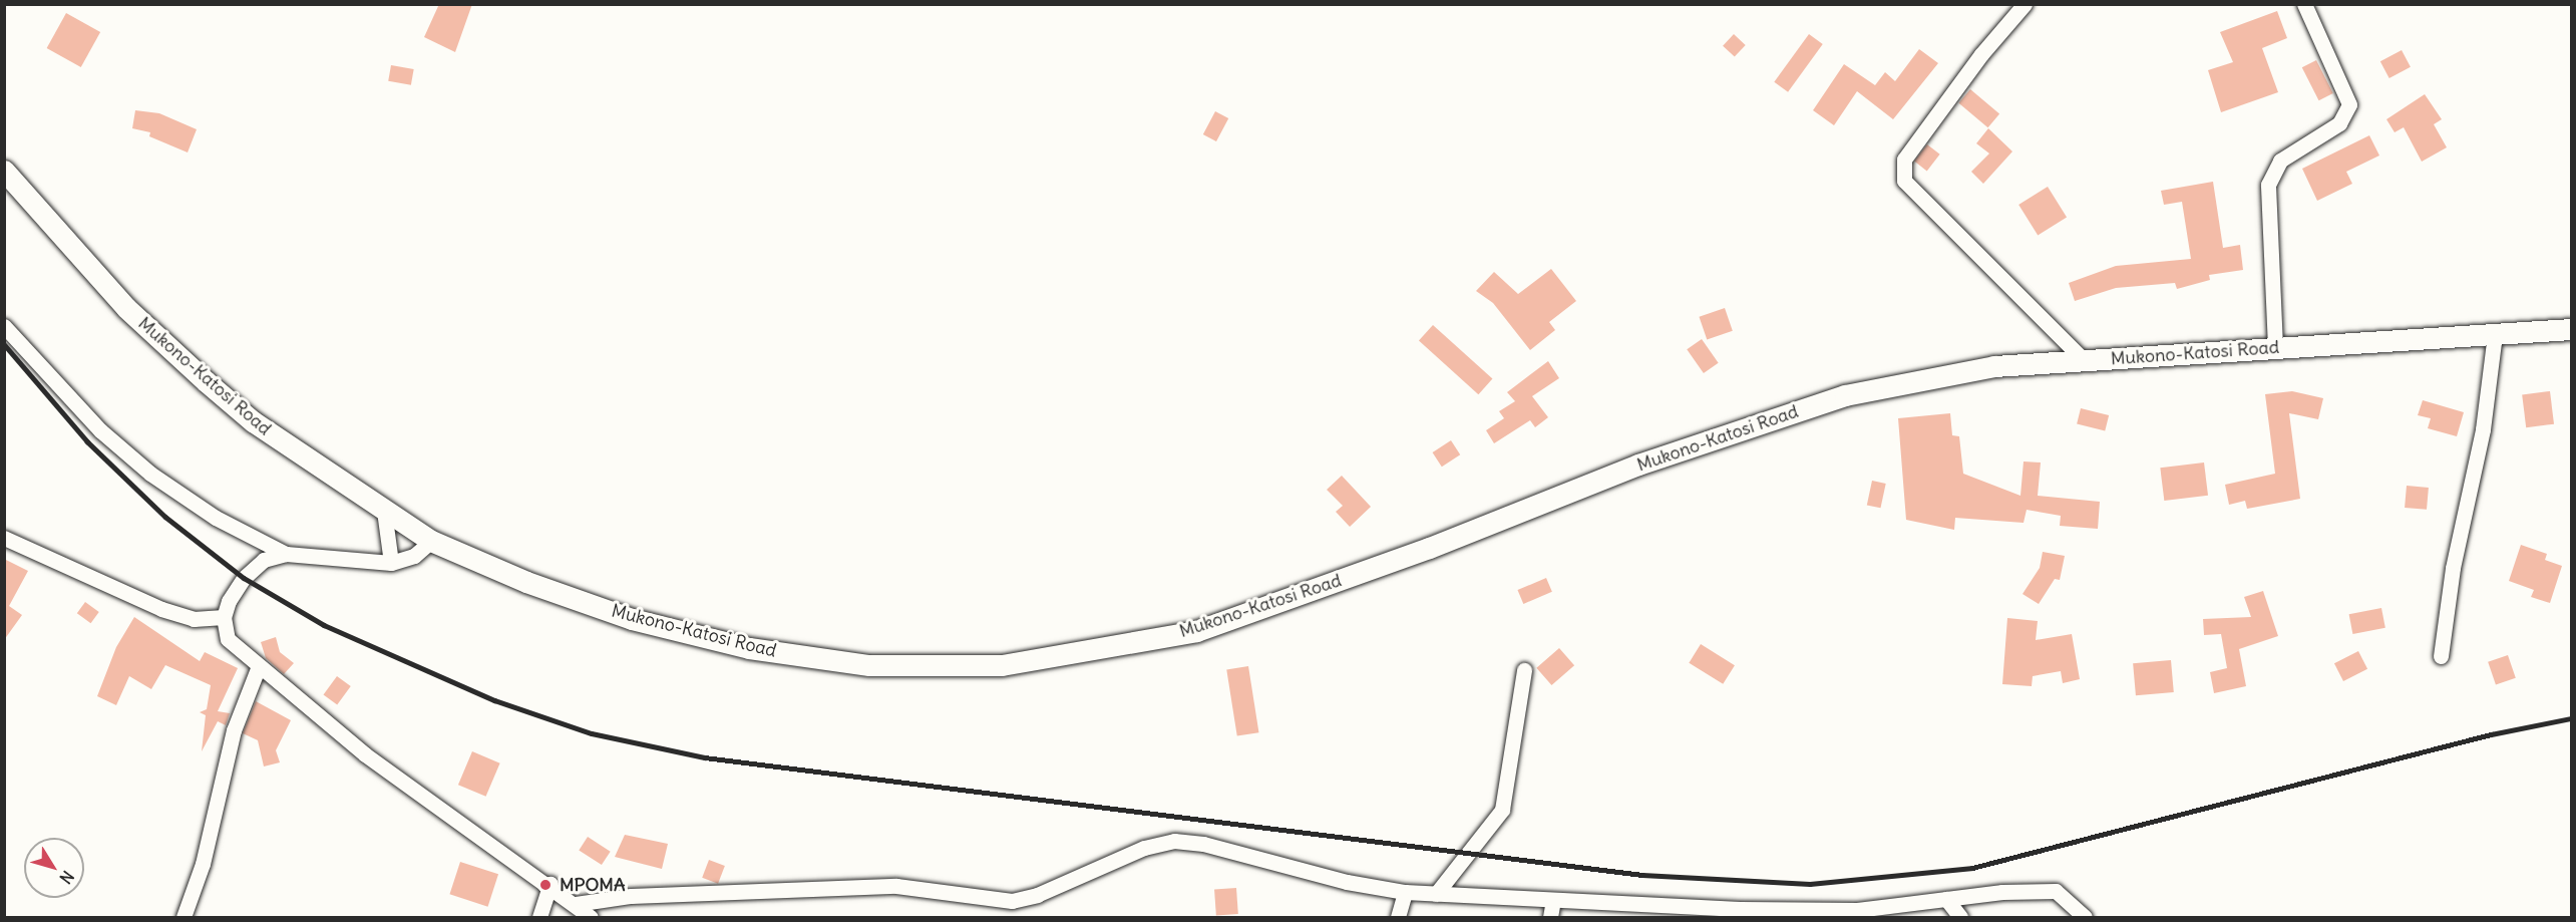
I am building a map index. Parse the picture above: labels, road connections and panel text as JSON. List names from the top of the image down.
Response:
{
  "streets": {
    "main road": ["Mukono-Katosi Road"]
  },
  "places": ["MPOMA"],
  "north": "bottom right"
}
